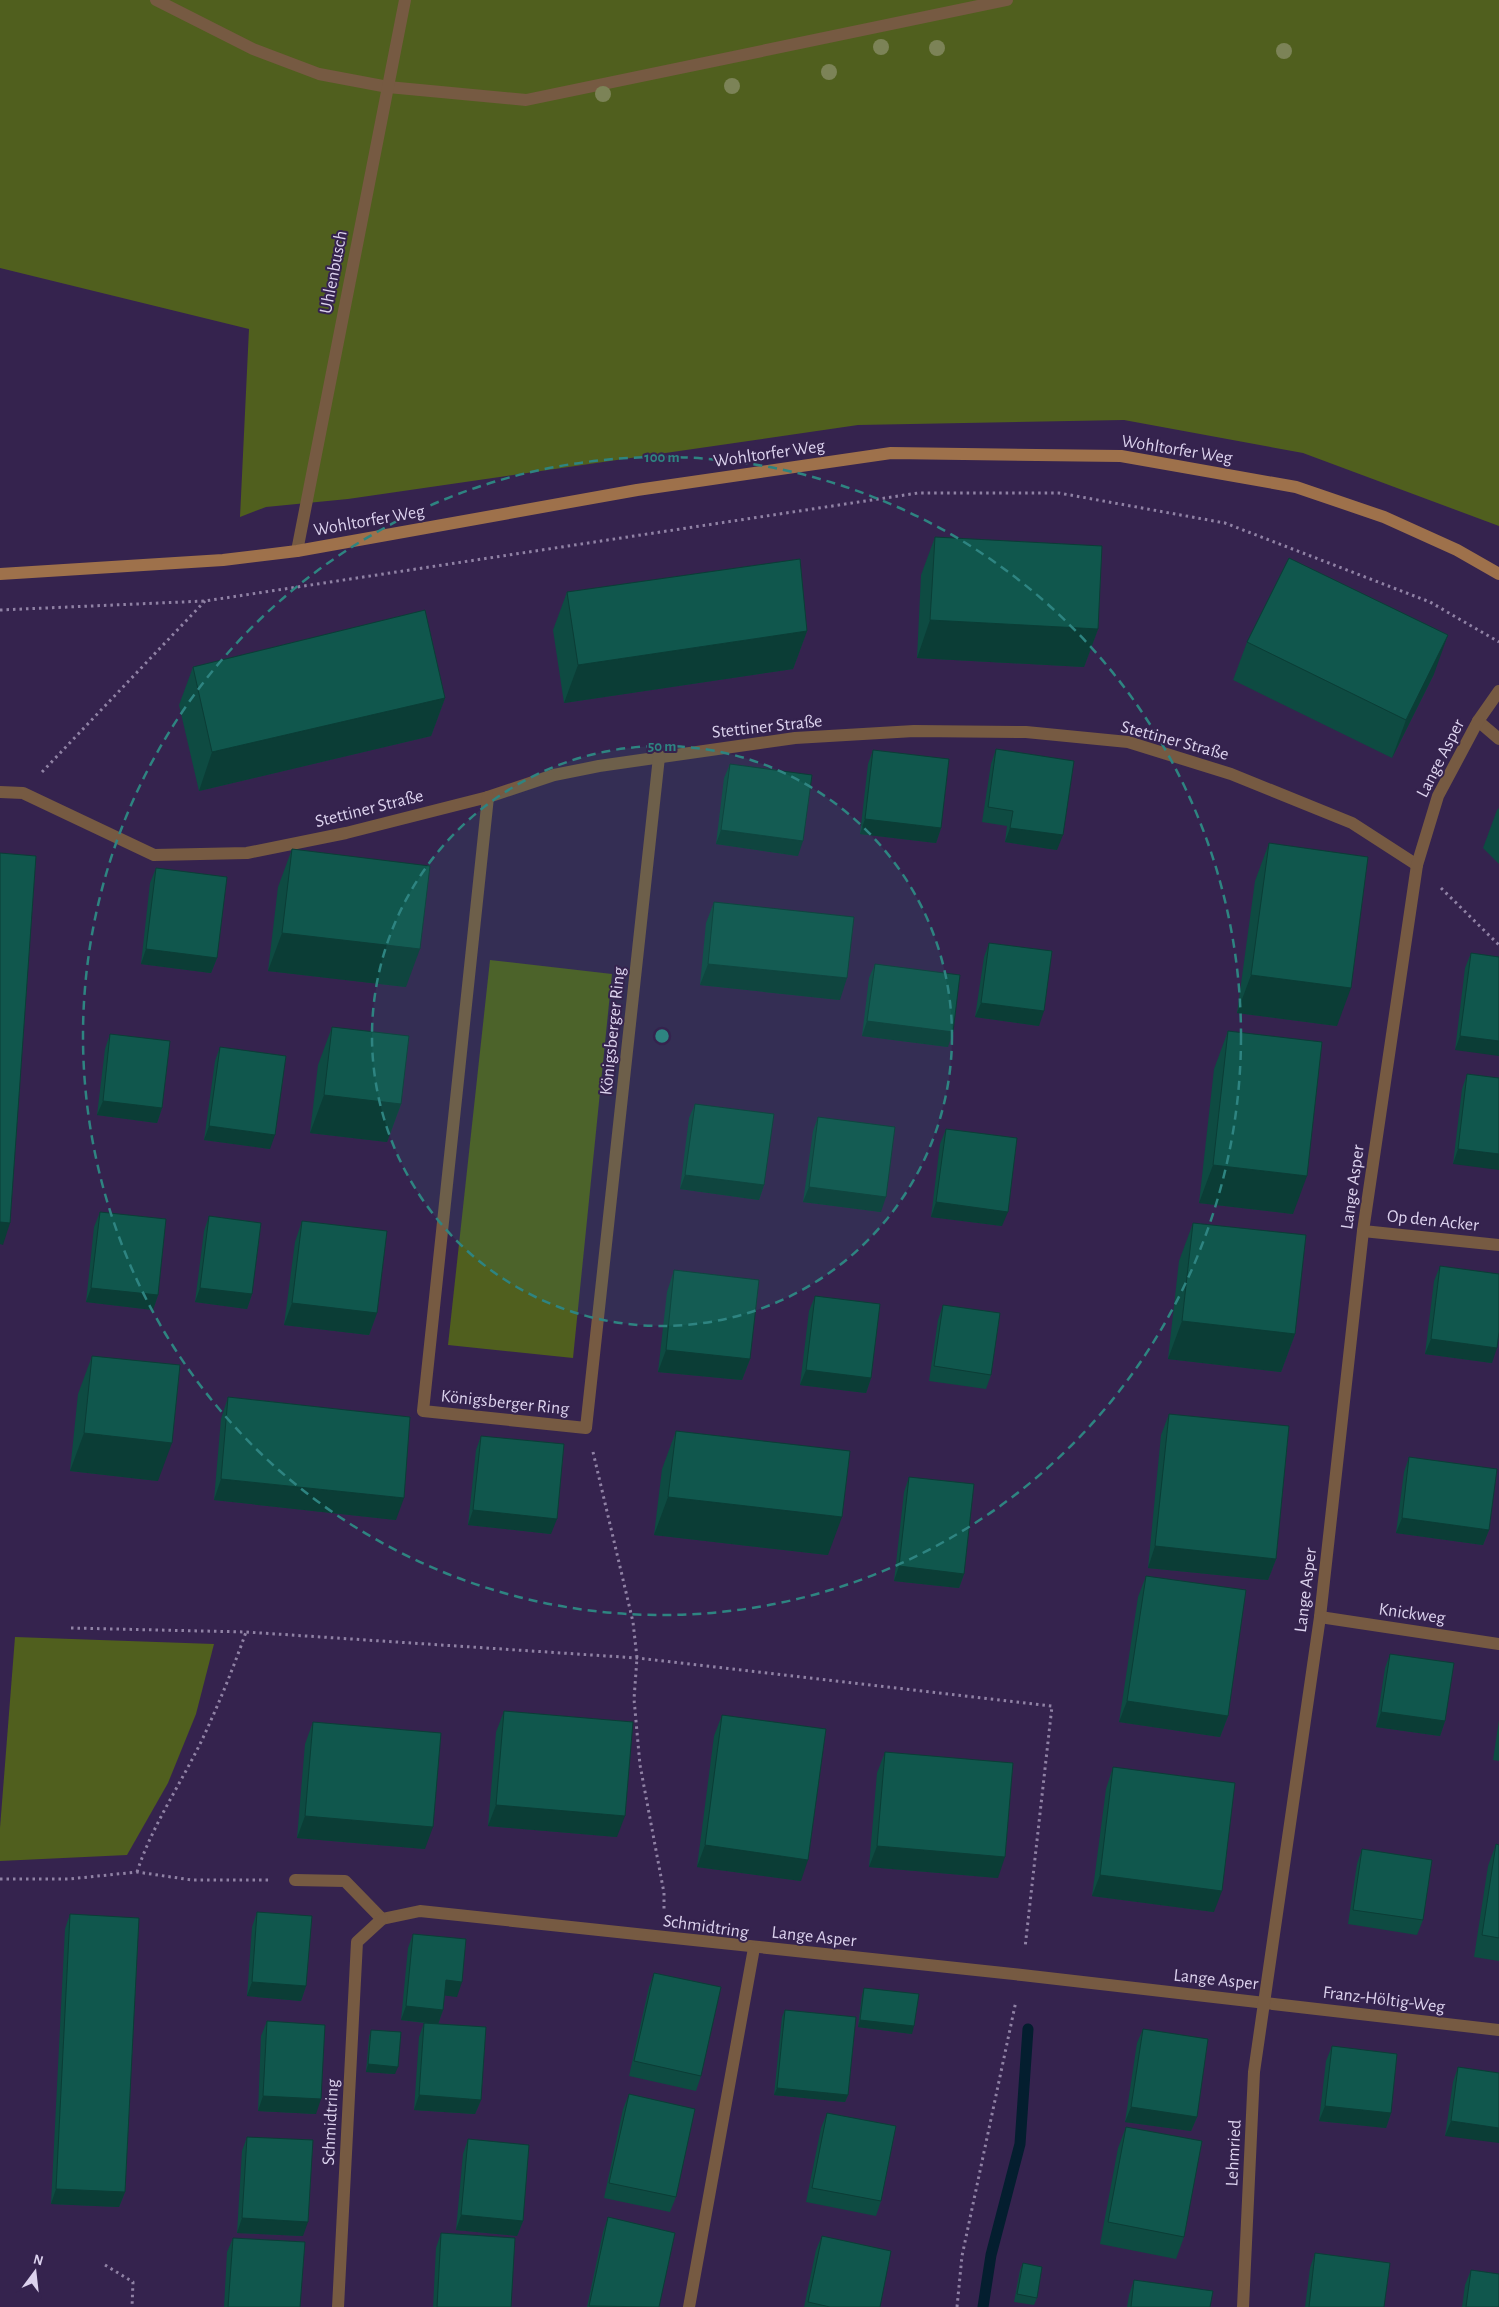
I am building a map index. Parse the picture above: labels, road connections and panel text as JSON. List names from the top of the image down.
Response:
{
  "streets": {
    "main road": ["Wohltorfer Weg"],
    "street": [
      "Uhlenbusch",
      "Stettiner Straße",
      "Lange Asper",
      "Königsberger Ring",
      "Op den Acker",
      "Knickweg",
      "Schmidtring",
      "Franz-Höltig-Weg",
      "Lehmried"
    ]
  },
  "crossings": [
    ["Uhlenbusch", "Wohltorfer Weg"],
    ["Stettiner Straße", "Lange Asper"],
    ["Stettiner Straße", "Königsberger Ring"],
    ["Lange Asper", "Op den Acker"],
    ["Lange Asper", "Knickweg"],
    ["Lange Asper", "Schmidtring"],
    ["Lange Asper", "Franz-Höltig-Weg"],
    ["Lange Asper", "Lehmried"],
    ["Franz-Höltig-Weg", "Lehmried"]
  ],
  "north": "top",
  "rings": ["100 m", "50 m"]
}
